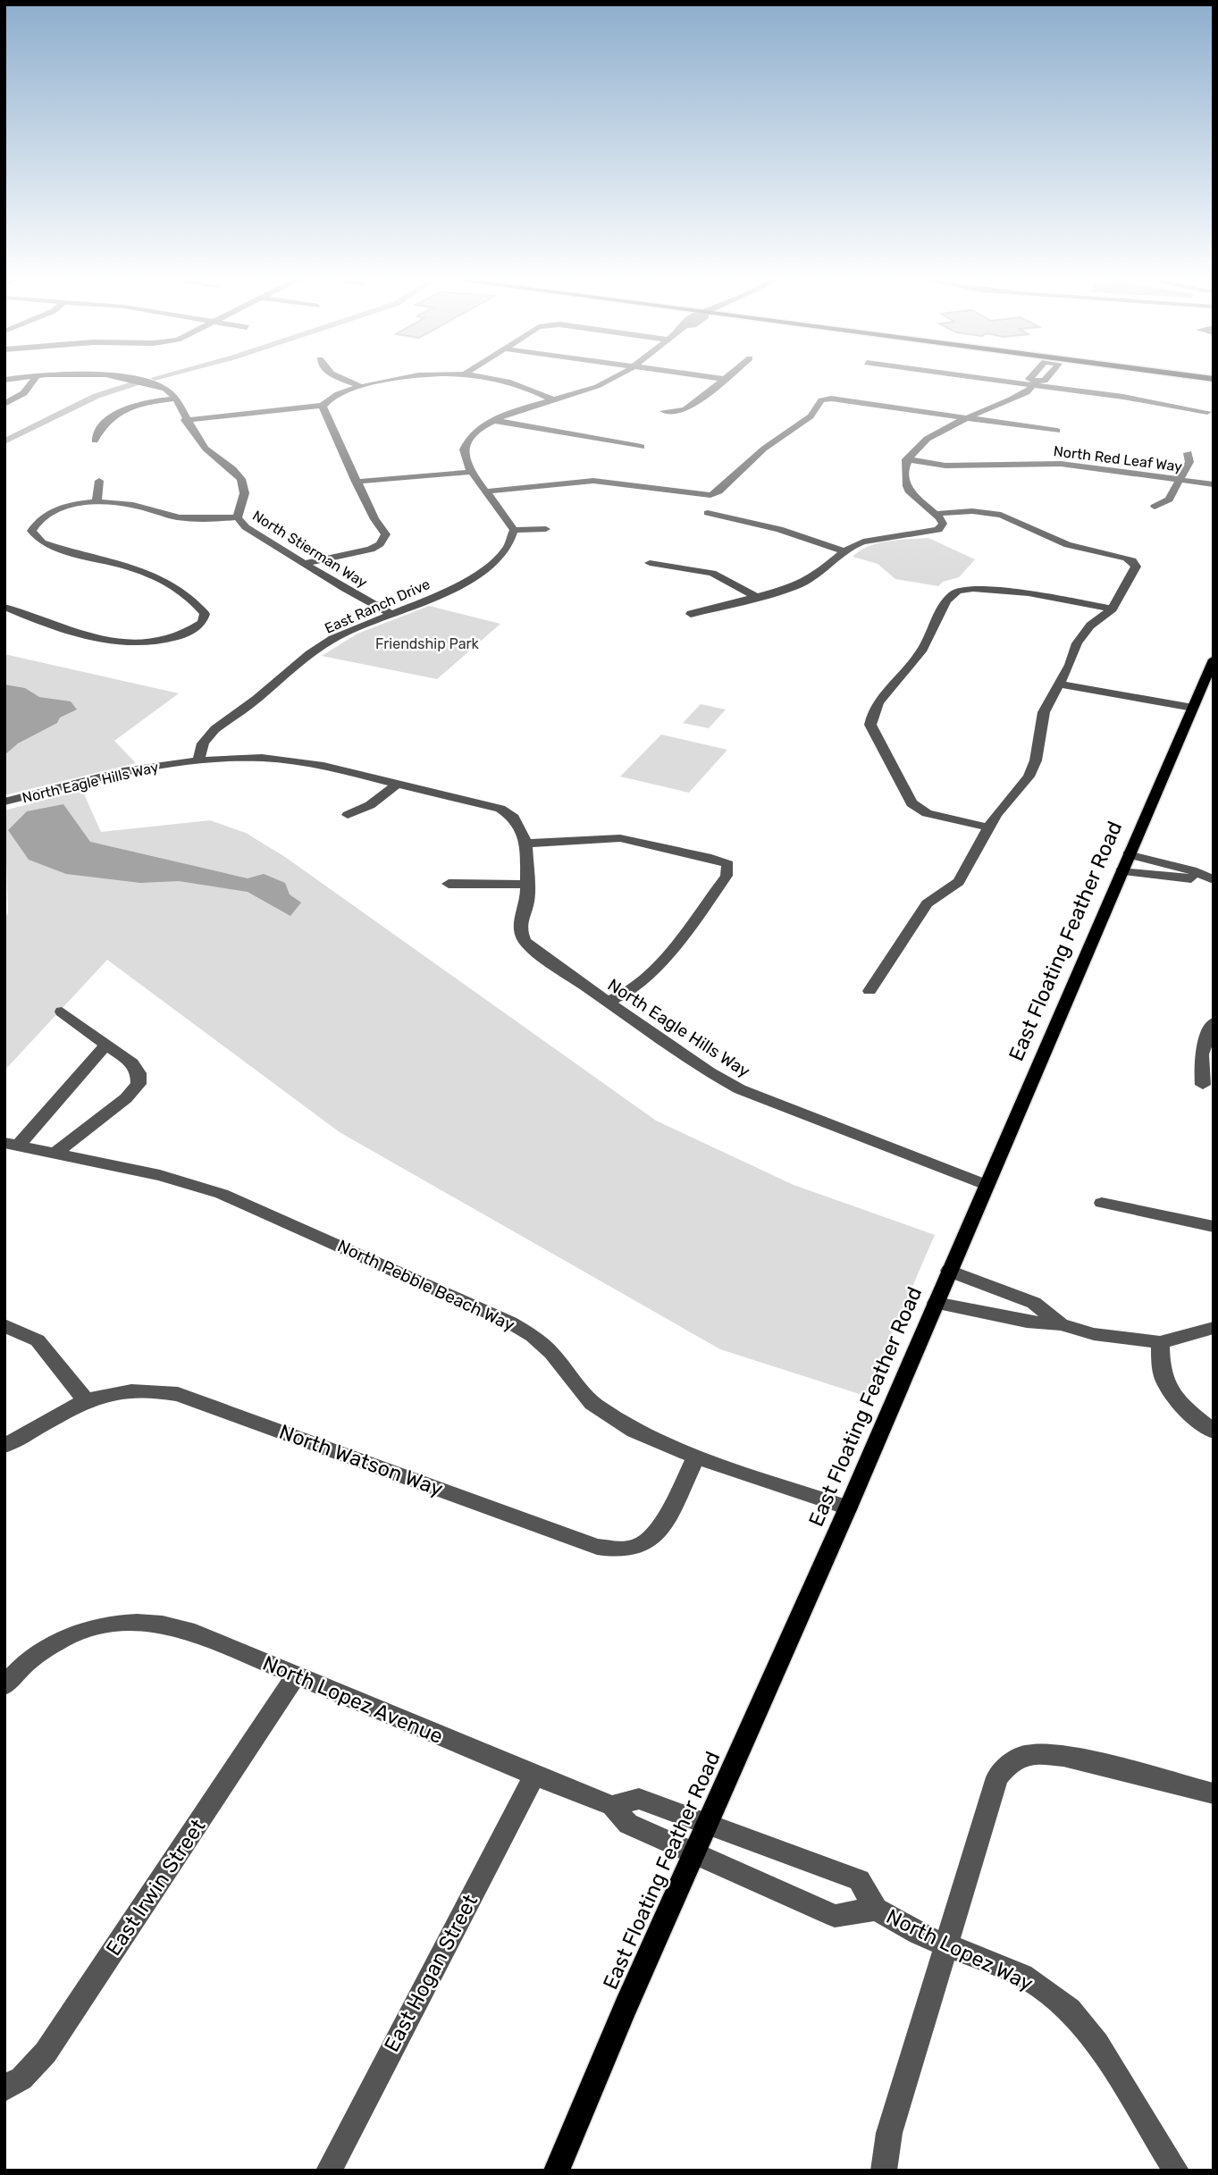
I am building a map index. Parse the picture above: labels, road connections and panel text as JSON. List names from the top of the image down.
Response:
{
  "streets": {
    "main road": ["East Floating Feather Road"],
    "street": [
      "North Red Leaf Way",
      "North Stierman Way",
      "East Ranch Drive",
      "North Eagle Hills Way",
      "North Pebble Beach Way",
      "North Watson Way",
      "North Lopez Avenue",
      "East Irwin Street",
      "North Lopez Way",
      "East Hogan Street"
    ]
  },
  "crossings": [
    ["North Stierman Way", "East Ranch Drive"],
    ["East Ranch Drive", "North Eagle Hills Way"],
    ["North Eagle Hills Way", "East Floating Feather Road"],
    ["East Floating Feather Road", "North Pebble Beach Way"],
    ["East Floating Feather Road", "North Lopez Avenue"],
    ["East Floating Feather Road", "North Lopez Way"],
    ["North Pebble Beach Way", "North Watson Way"],
    ["North Lopez Avenue", "East Irwin Street"],
    ["North Lopez Avenue", "North Lopez Way"],
    ["North Lopez Avenue", "East Hogan Street"]
  ],
  "parks": ["Friendship Park"]
}
